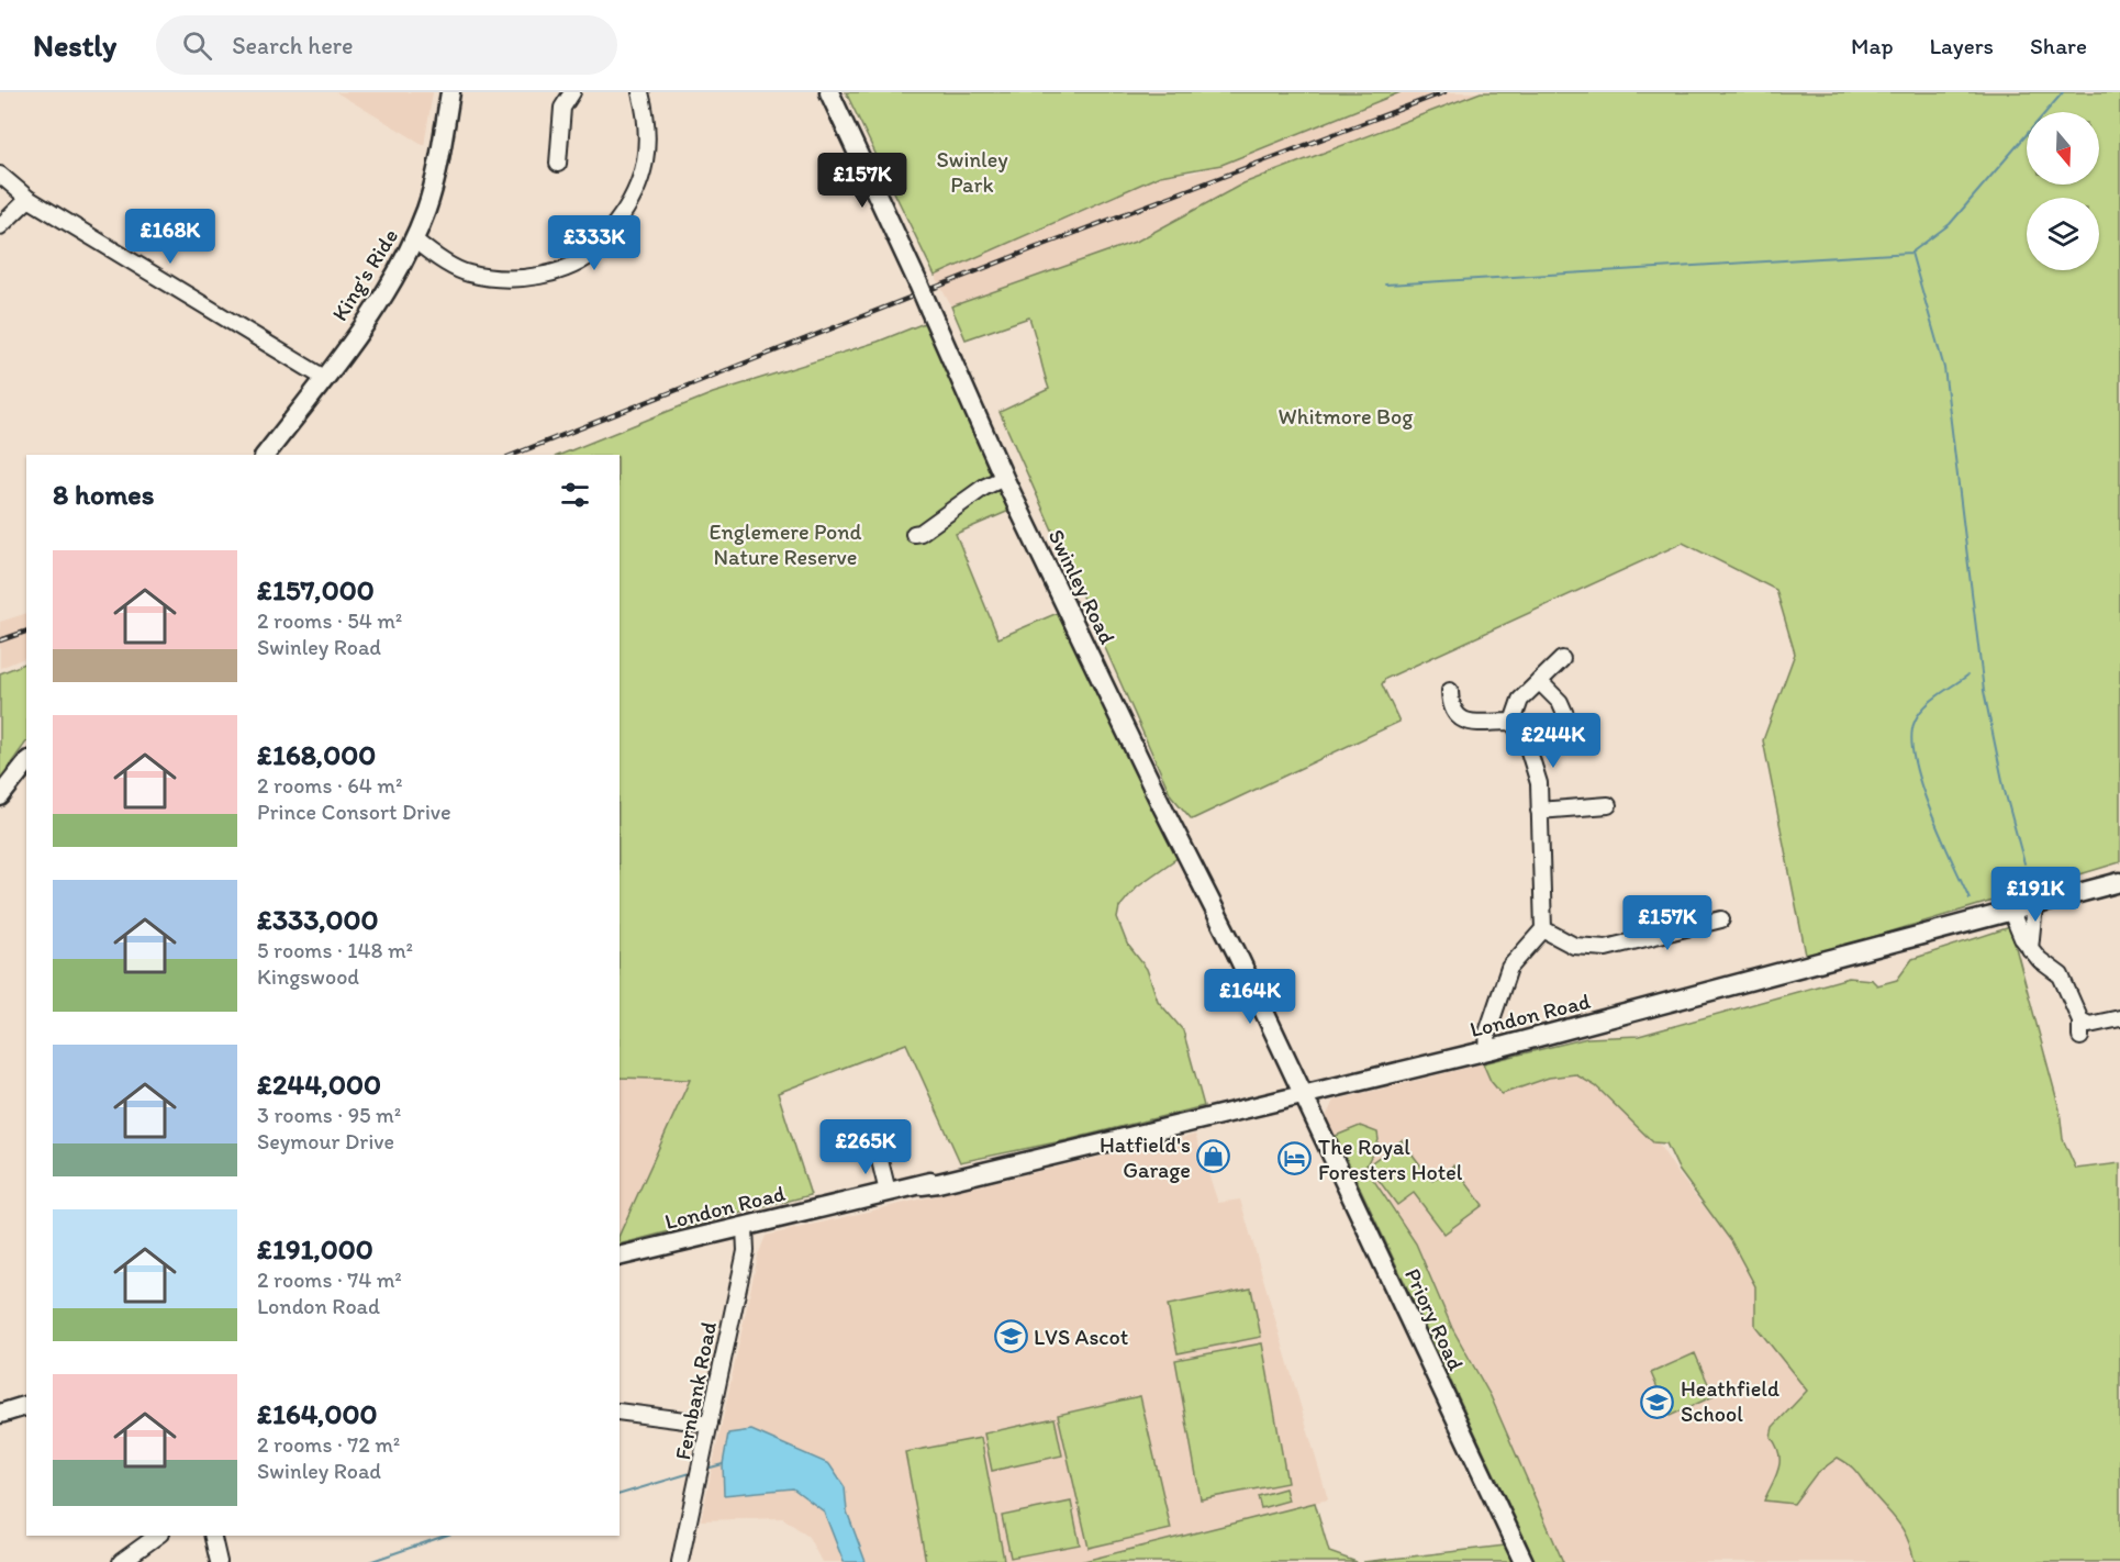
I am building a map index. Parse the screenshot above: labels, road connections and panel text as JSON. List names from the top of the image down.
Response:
{
  "streets": {
    "main road": [
      "King's Ride",
      "Swinley Road",
      "London Road",
      "Priory Road"
    ],
    "street": ["Fernbank Road"]
  },
  "crossings": [
    ["Swinley Road", "London Road"],
    ["Swinley Road", "Priory Road"],
    ["London Road", "Priory Road"],
    ["London Road", "Fernbank Road"]
  ],
  "parks": ["Swinley Park", "Whitmore Bog", "Englemere Pond Nature Reserve"],
  "places": {
    "shop": ["Hatfield's Garage"],
    "hotel": ["The Royal Foresters Hotel"],
    "school or university": ["LVS Ascot", "Heathfield School"]
  },
  "north": "bottom",
  "page": {
    "header": "Nestly",
    "search": "Search here",
    "nav": ["Map", "Layers", "Share"],
    "price": [
      "£157K",
      "£168K",
      "£333K",
      "£244K",
      "£191K",
      "£157K",
      "£164K",
      "£265K"
    ],
    "heading": "8 homes",
    "list": [
      {
        "name": "£157,000",
        "note": "2 rooms · 54 m² · Swinley Road"
      },
      {
        "name": "£168,000",
        "note": "2 rooms · 64 m² · Prince Consort Drive"
      },
      {
        "name": "£333,000",
        "note": "5 rooms · 148 m² · Kingswood"
      },
      {
        "name": "£244,000",
        "note": "3 rooms · 95 m² · Seymour Drive"
      },
      {
        "name": "£191,000",
        "note": "2 rooms · 74 m² · London Road"
      },
      {
        "name": "£164,000",
        "note": "2 rooms · 72 m² · Swinley Road"
      }
    ]
  }
}
